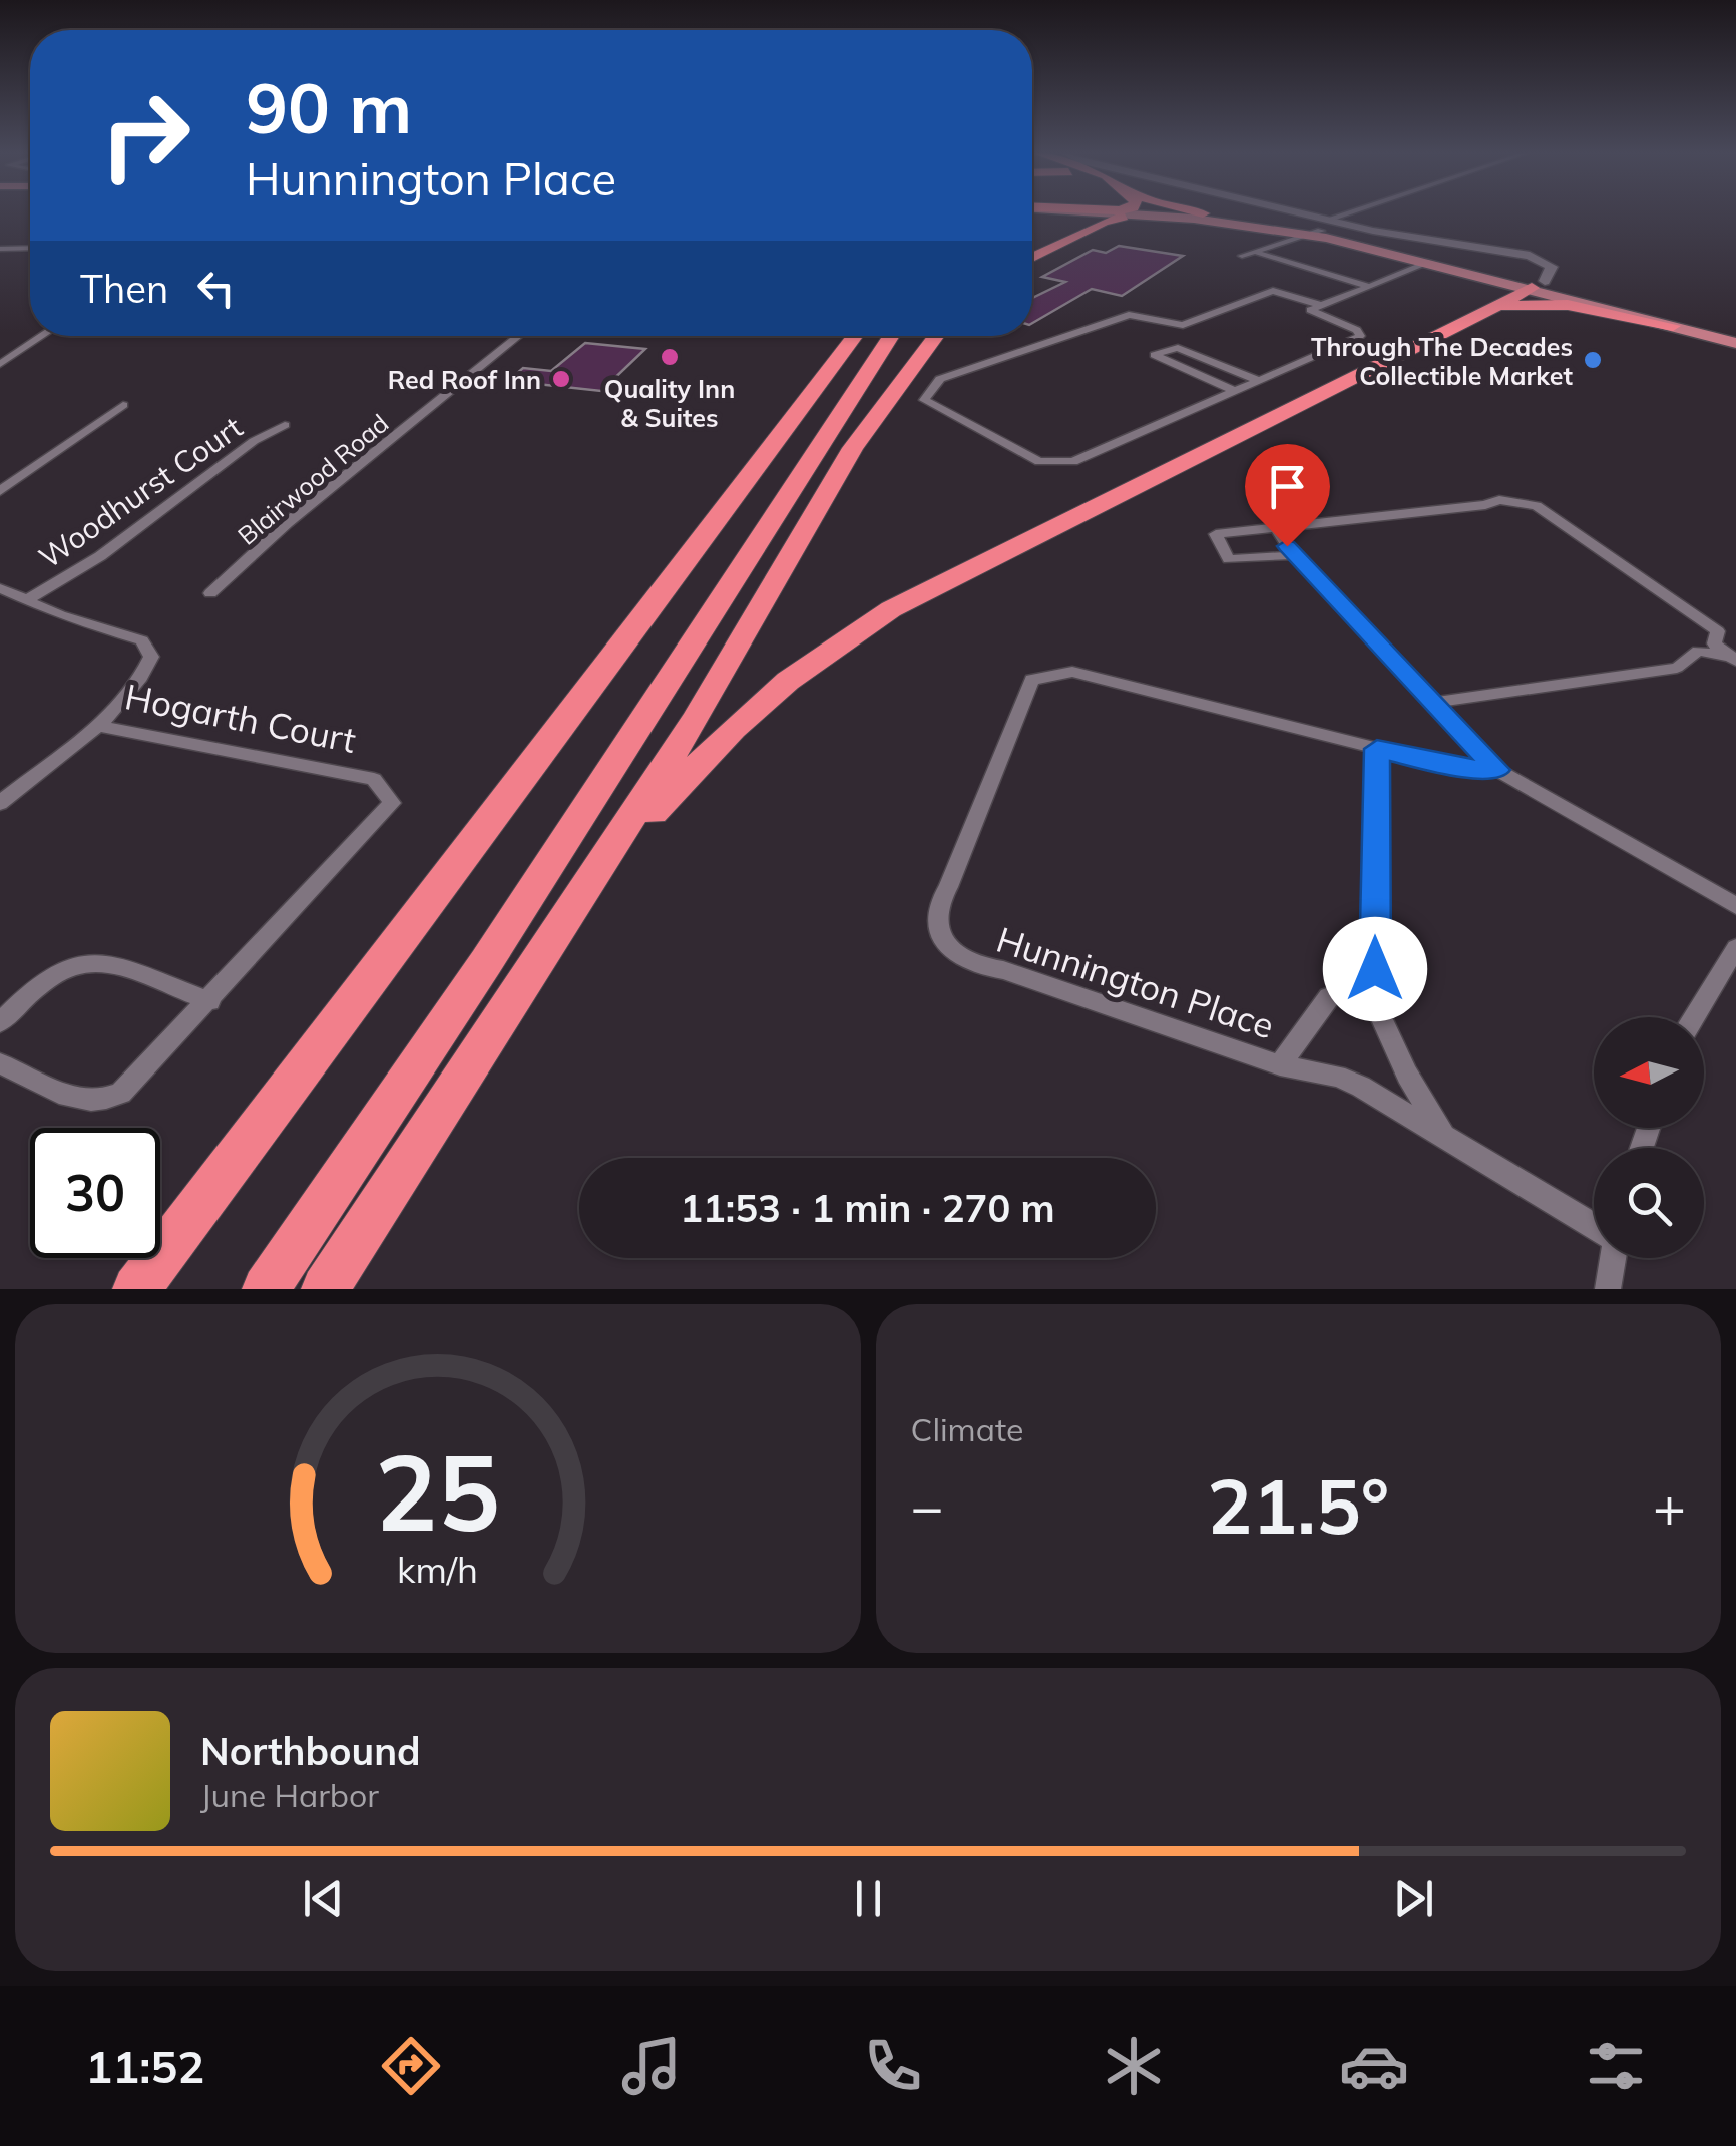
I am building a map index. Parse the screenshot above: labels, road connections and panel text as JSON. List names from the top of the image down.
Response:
{
  "streets": {
    "street": [
      "Blairwood Road",
      "Woodhurst Court",
      "Hogarth Court",
      "Hunnington Place"
    ]
  },
  "places": ["Quality Inn & Suites", "Through The Decades Collectible Market", "Red Roof Inn"],
  "north": "left",
  "page": {
    "turn": ["90 m", "Hunnington Place"],
    "then": "Then",
    "limit": "30",
    "trip": "11:53 · 1 min · 270 m",
    "tile": "Climate",
    "heat": ["−", "21.5°", "+"],
    "song": ["Northbound", "June Harbor"],
    "tabs": "11:52",
    "gauge": ["25", "km/h"]
  }
}
